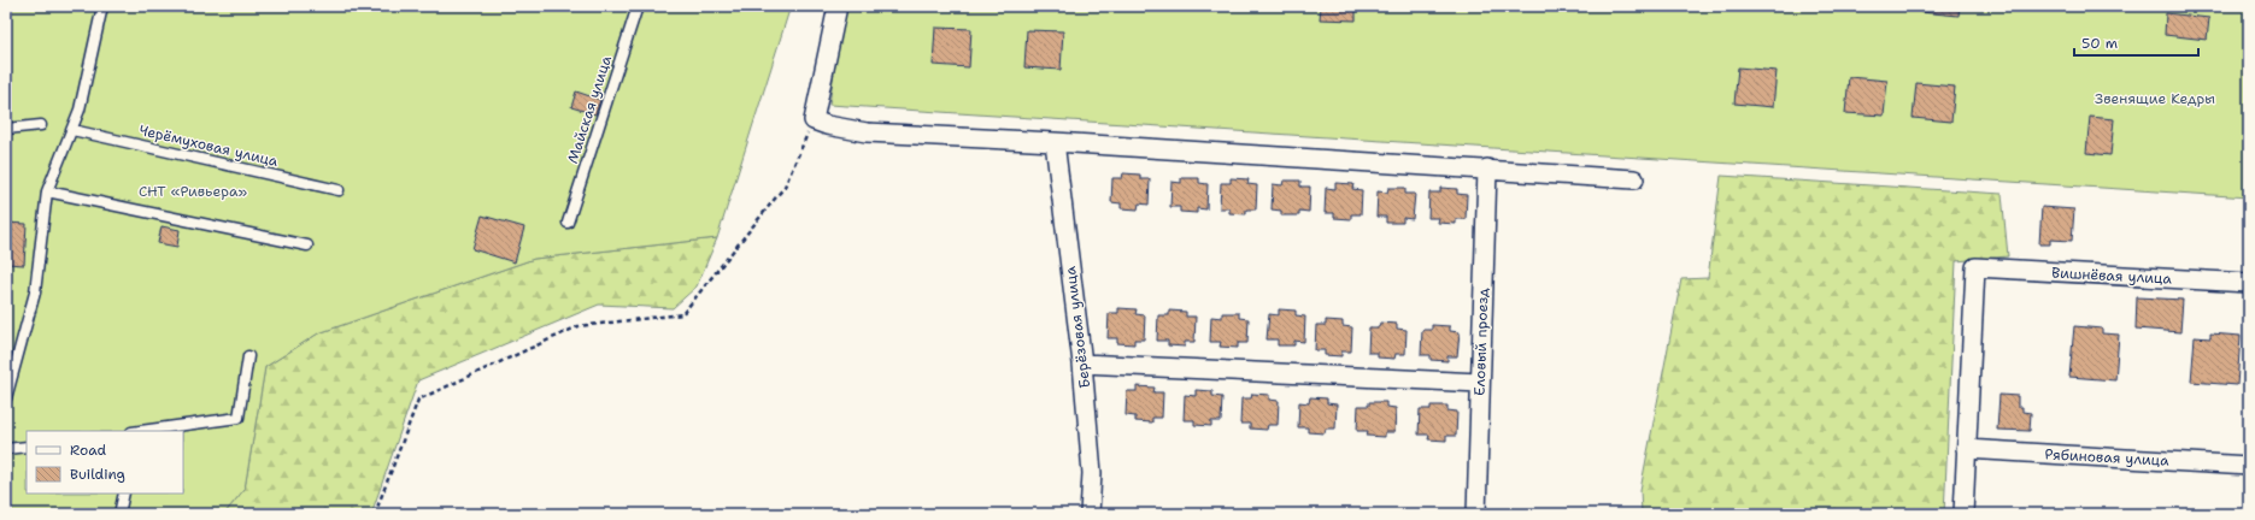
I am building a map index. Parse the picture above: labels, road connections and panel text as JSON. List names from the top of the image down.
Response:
{
  "streets": {
    "street": [
      "Вишнёвая улица",
      "Берёзовая улица",
      "Еловый проезд",
      "Рябиновая улица"
    ],
    "lane": ["Майская улица", "Черёмуховая улица"]
  },
  "crossings": [
    ["Вишнёвая улица", "Рябиновая улица"]
  ],
  "parks": ["Звенящие Кедры", "СНТ «Ривьера»"],
  "legend": ["Road", "Building"],
  "scale_bar": "50 m"
}
